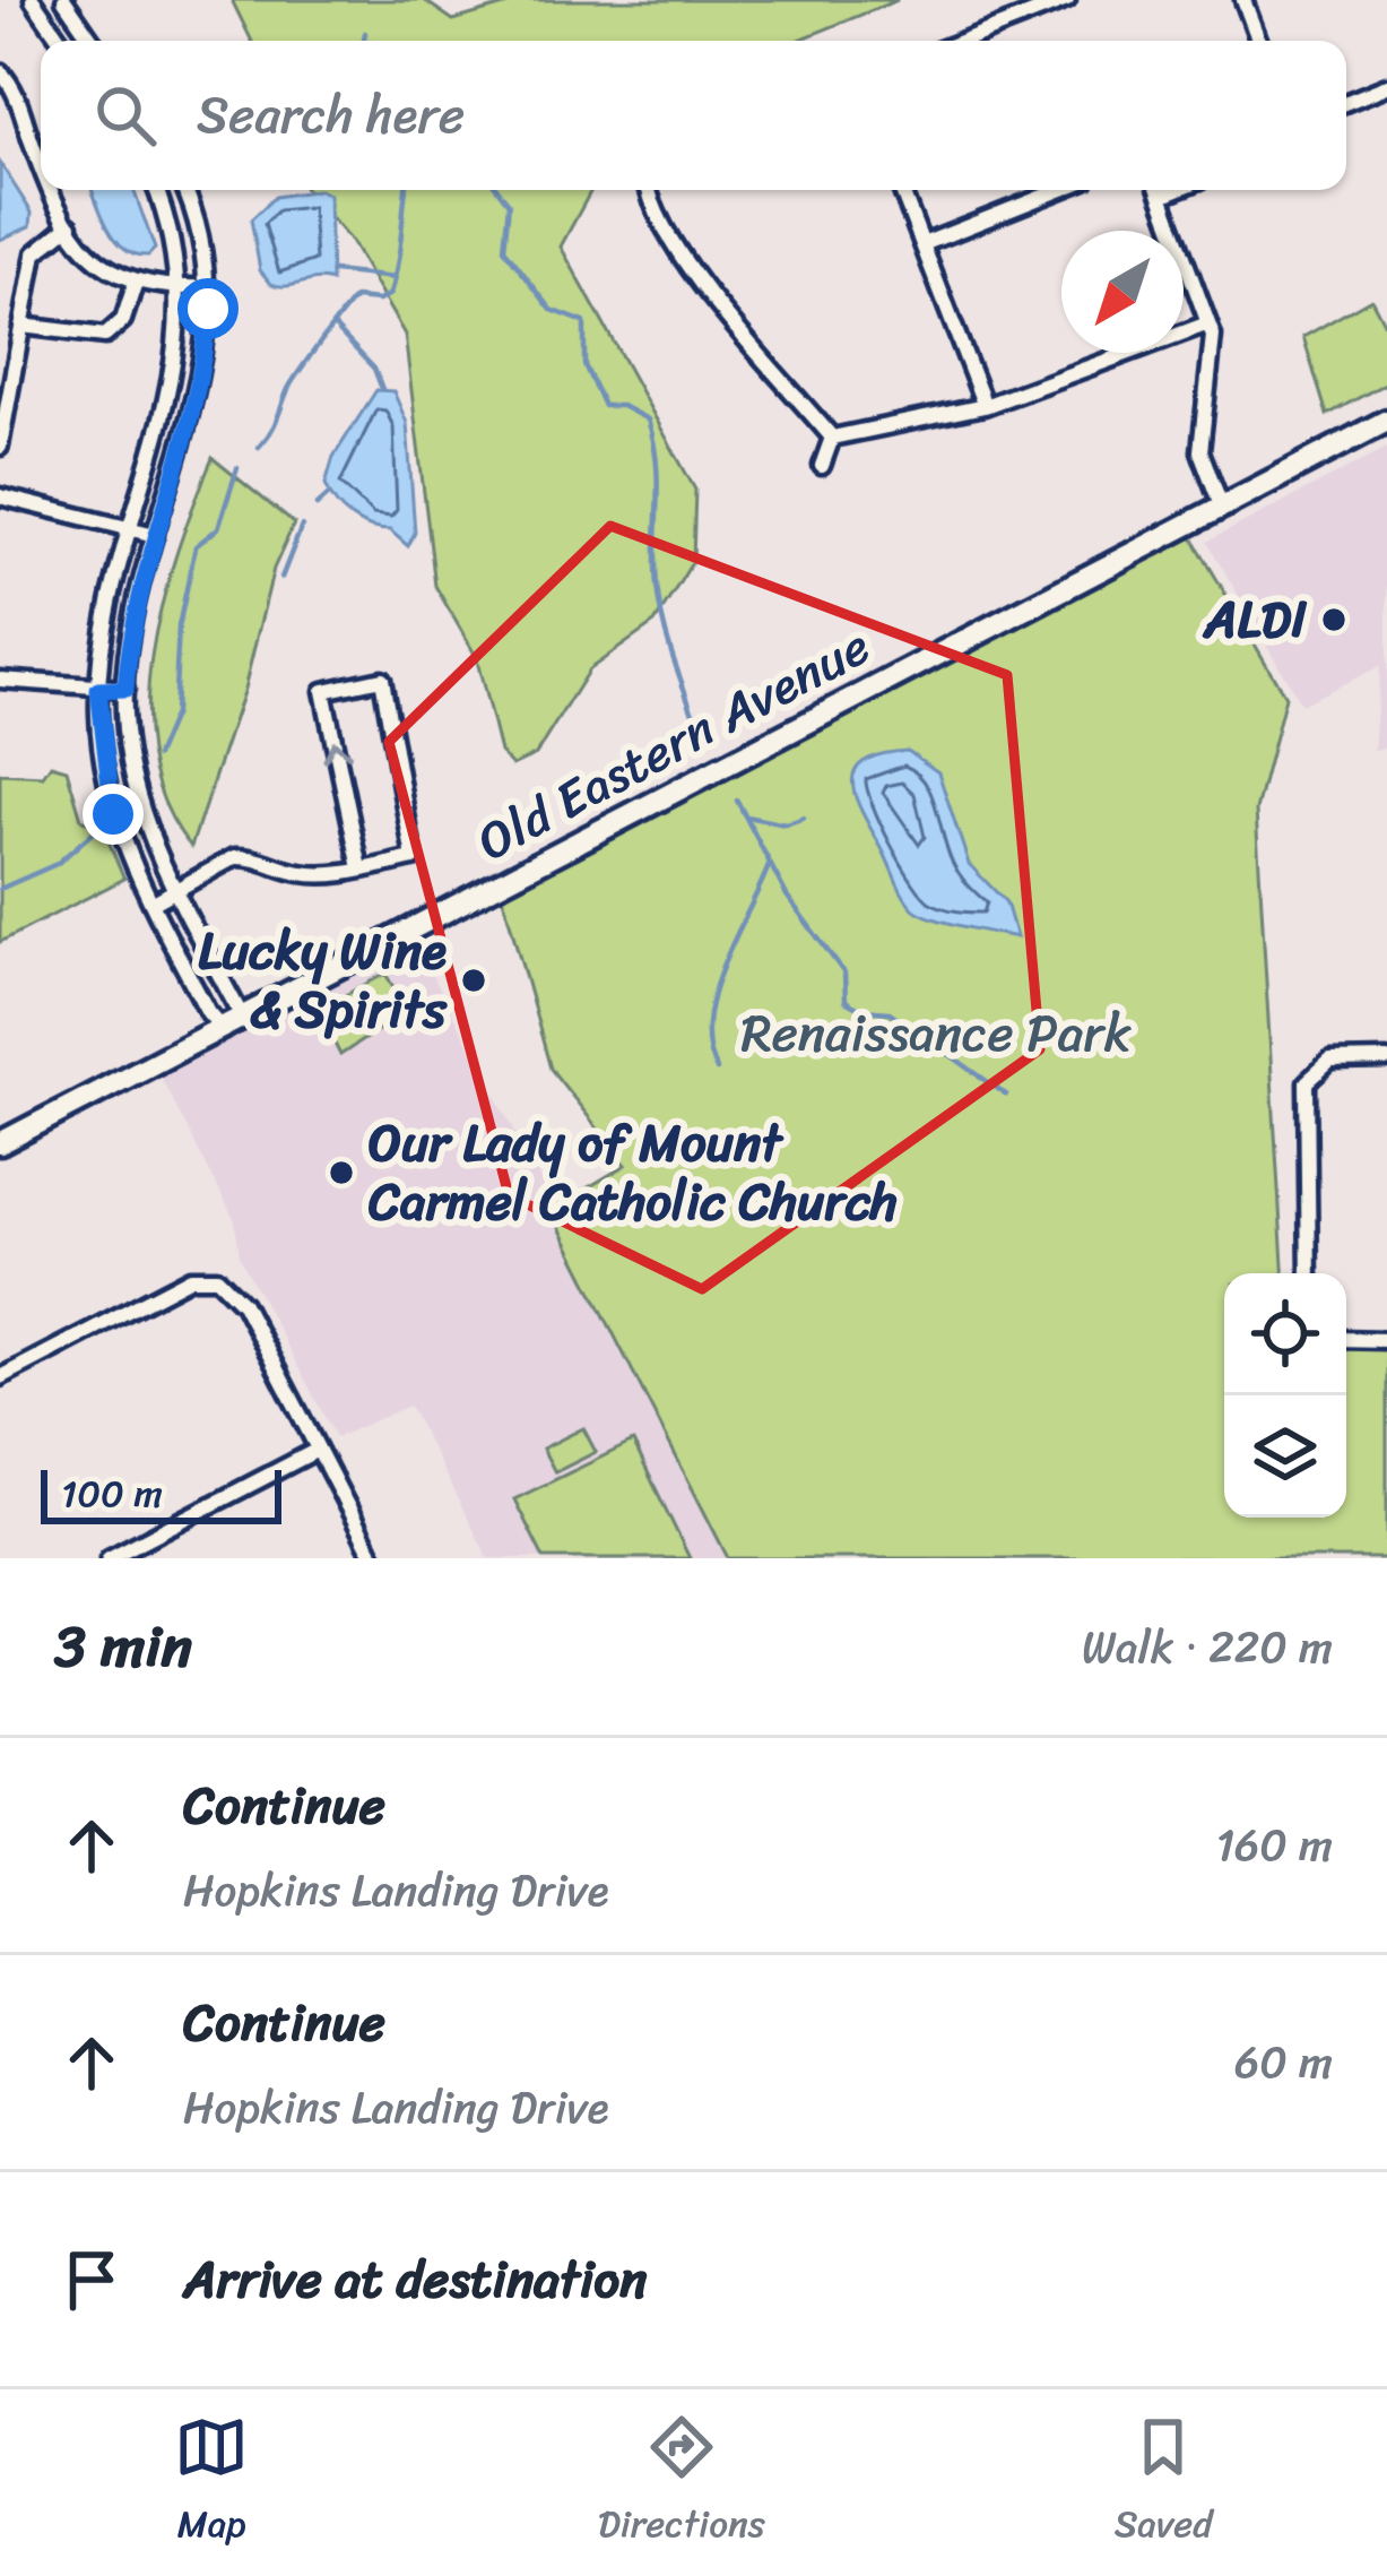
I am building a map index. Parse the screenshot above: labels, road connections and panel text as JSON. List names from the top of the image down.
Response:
{
  "streets": {
    "street": ["Old Eastern Avenue"]
  },
  "parks": ["Renaissance Park"],
  "places": ["ALDI", "Lucky Wine & Spirits", "Our Lady of Mount Carmel Catholic Church"],
  "scale_bar": "100 m",
  "north": "bottom left",
  "page": {
    "search": "Search here",
    "scale": "100 m",
    "heading": ["3 min", "Walk · 220 m"],
    "list": [
      ["Continue", "Hopkins Landing Drive", "160 m"],
      ["Continue", "Hopkins Landing Drive", "60 m"],
      "Arrive at destination"
    ],
    "nav": ["Map", "Directions", "Saved"]
  }
}
